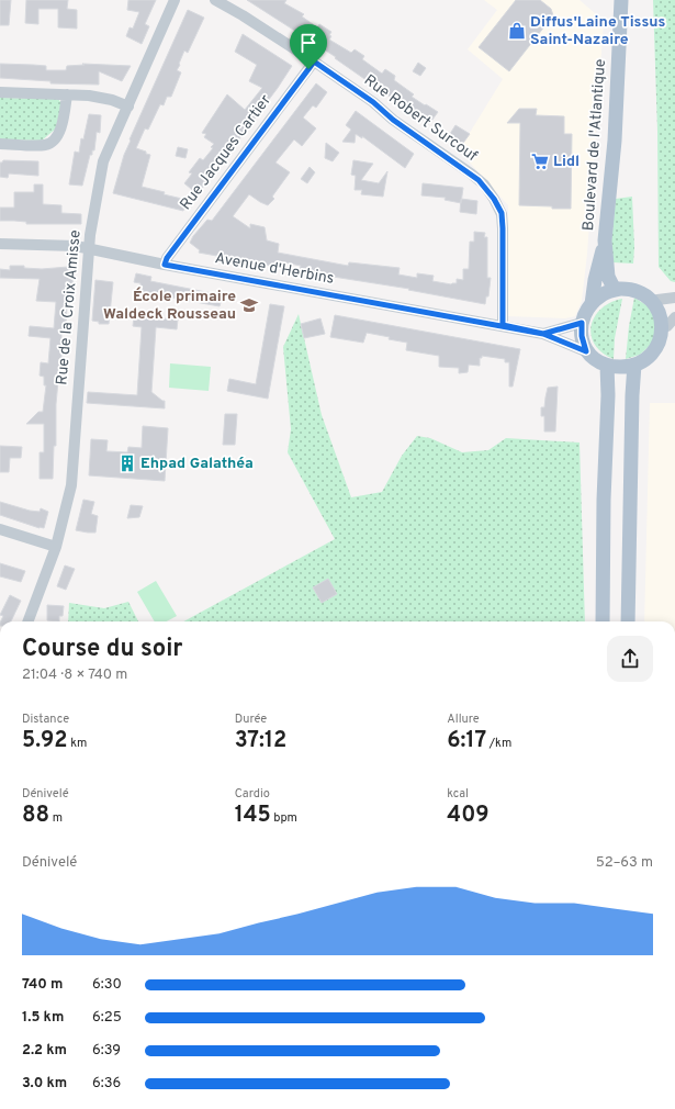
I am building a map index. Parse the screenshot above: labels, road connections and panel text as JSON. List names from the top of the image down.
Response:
{
  "streets": {
    "main road": ["Boulevard de l'Atlantique"],
    "street": [
      "Rue Robert Surcouf",
      "Rue Jacques Cartier",
      "Avenue d'Herbins",
      "Rue de la Croix Amisse"
    ]
  },
  "crossings": [
    ["Rue Robert Surcouf", "Rue Jacques Cartier"],
    ["Rue Robert Surcouf", "Avenue d'Herbins"],
    ["Boulevard de l'Atlantique", "Avenue d'Herbins"],
    ["Rue Jacques Cartier", "Avenue d'Herbins"],
    ["Avenue d'Herbins", "Rue de la Croix Amisse"]
  ],
  "places": {
    "shop": ["Diffus'Laine Tissus Saint-Nazaire"],
    "supermarket": ["Lidl"],
    "school or university": ["École primaire Waldeck Rousseau"],
    "building": ["Ehpad Galathéa"]
  },
  "page": {
    "heading": ["Course du soir", "21:04 · 8 × 740 m"],
    "stats": [
      ["Distance", "5.92 km"],
      ["Durée", "37:12"],
      ["Allure", "6:17 /km"],
      ["Dénivelé", "88 m"],
      ["Cardio", "145 bpm"],
      ["kcal", "409"]
    ],
    "chart": ["Dénivelé", "52–63 m"],
    "list": [
      {
        "name": "740 m",
        "note": "6:30"
      },
      {
        "name": "1.5 km",
        "note": "6:25"
      },
      {
        "name": "2.2 km",
        "note": "6:39"
      },
      {
        "name": "3.0 km",
        "note": "6:36"
      }
    ]
  }
}
